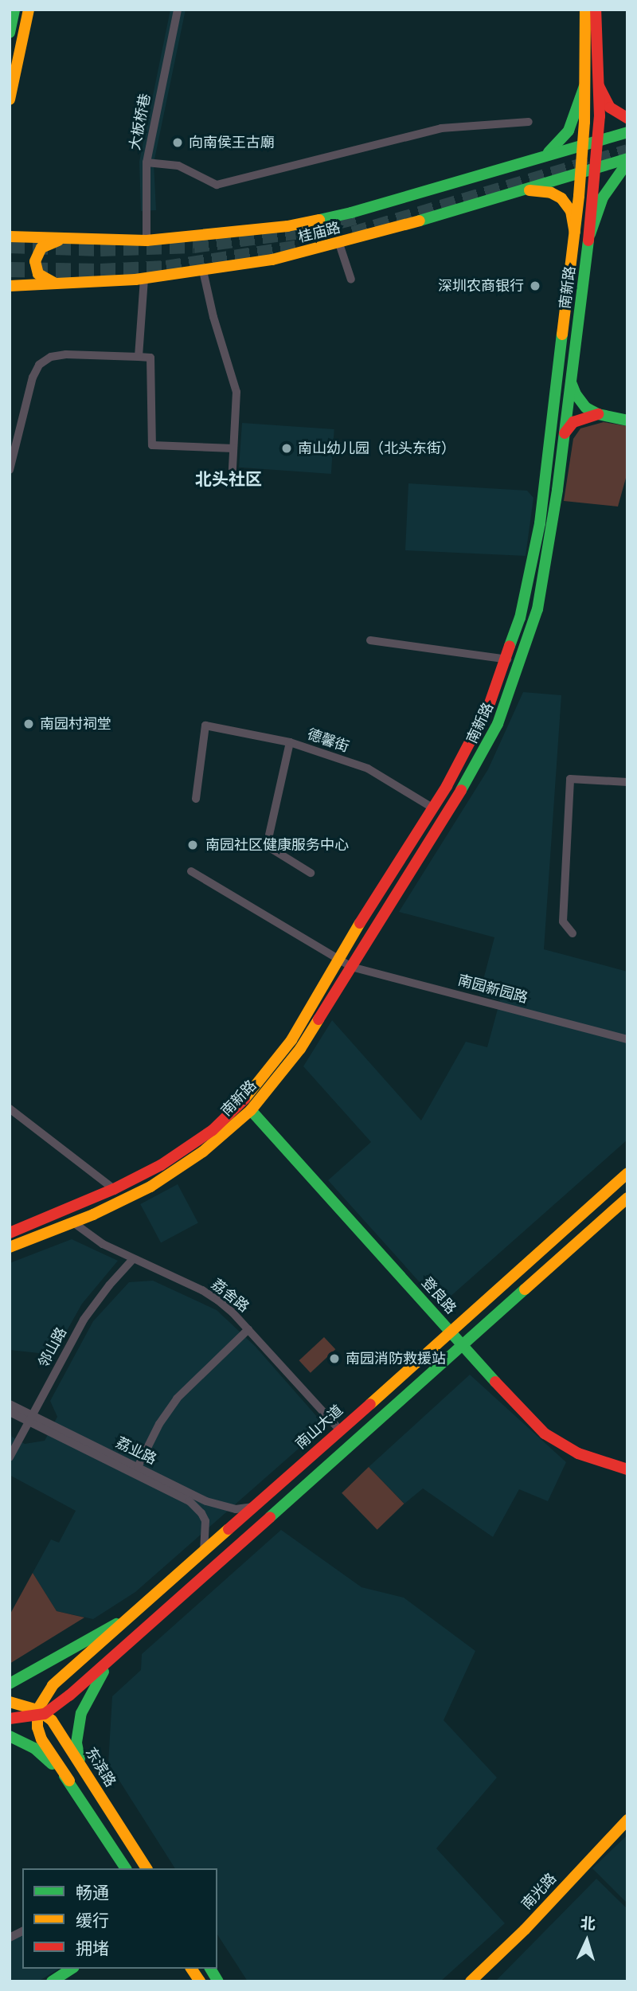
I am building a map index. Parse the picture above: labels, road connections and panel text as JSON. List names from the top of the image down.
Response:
{
  "streets": {
    "main road": [
      "桂庙路",
      "南新路",
      "登良路",
      "南山大道",
      "东滨路",
      "南光路"
    ],
    "street": [
      "大板桥巷",
      "德馨街",
      "南园新园路",
      "荔舍路",
      "邻山路",
      "荔业路"
    ]
  },
  "crossings": [
    ["大板桥巷", "桂庙路"],
    ["桂庙路", "南新路"],
    ["南新路", "德馨街"],
    ["南新路", "南园新园路"],
    ["南新路", "荔舍路"],
    ["南新路", "登良路"],
    ["荔舍路", "邻山路"],
    ["荔舍路", "南山大道"],
    ["登良路", "南山大道"],
    ["邻山路", "荔业路"],
    ["南山大道", "荔业路"],
    ["南山大道", "东滨路"]
  ],
  "districts": ["北头社区"],
  "places": [
    "向南侯王古廟",
    "深圳农商银行",
    "南山幼儿园（北头东街）",
    "南园村祠堂",
    "南园社区健康服务中心",
    "南园消防救援站"
  ],
  "legend": ["畅通", "缓行", "拥堵"],
  "north": "top"
}
